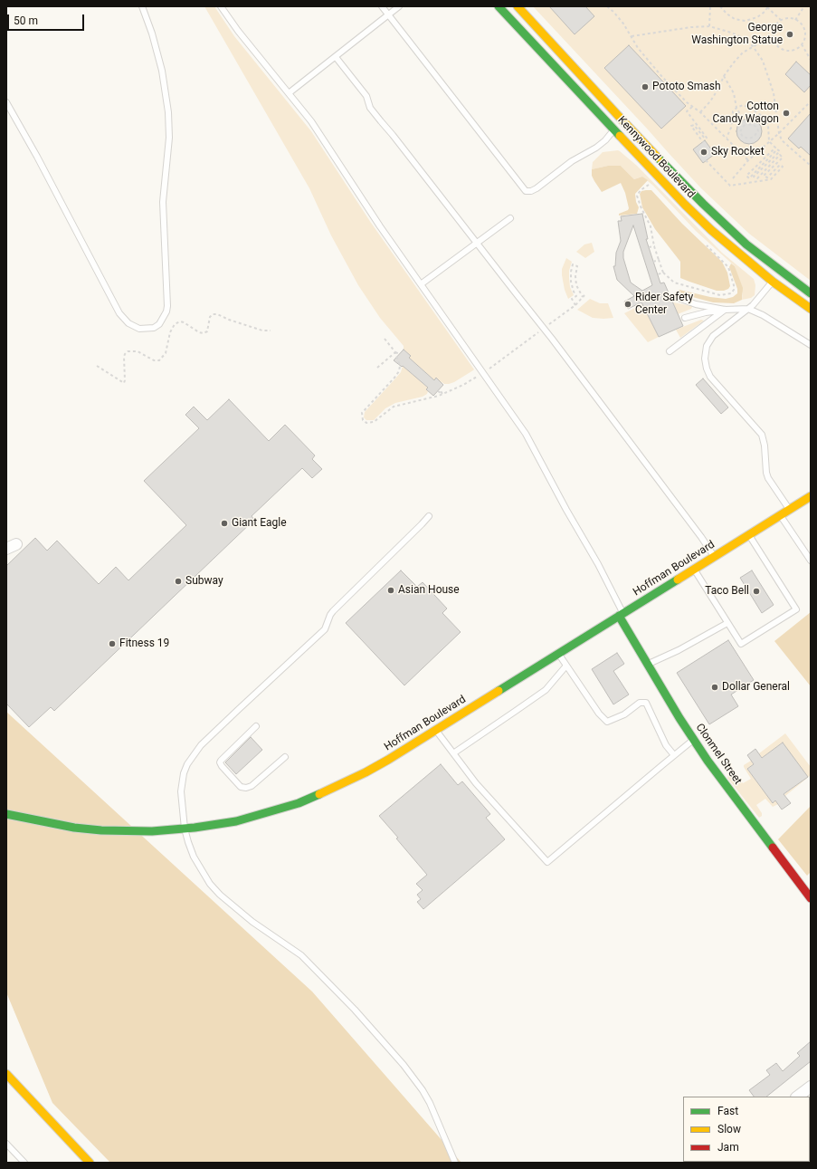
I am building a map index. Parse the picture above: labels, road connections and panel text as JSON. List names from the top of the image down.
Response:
{
  "streets": {
    "street": ["Kennywood Boulevard", "Hoffman Boulevard", "Clonmel Street"]
  },
  "crossings": [
    ["Hoffman Boulevard", "Clonmel Street"]
  ],
  "places": [
    "George Washington Statue",
    "Pototo Smash",
    "Cotton Candy Wagon",
    "Sky Rocket",
    "Rider Safety Center",
    "Giant Eagle",
    "Subway",
    "Asian House",
    "Taco Bell",
    "Fitness 19",
    "Dollar General"
  ],
  "legend": ["Fast", "Slow", "Jam"],
  "scale_bar": "50 m"
}
